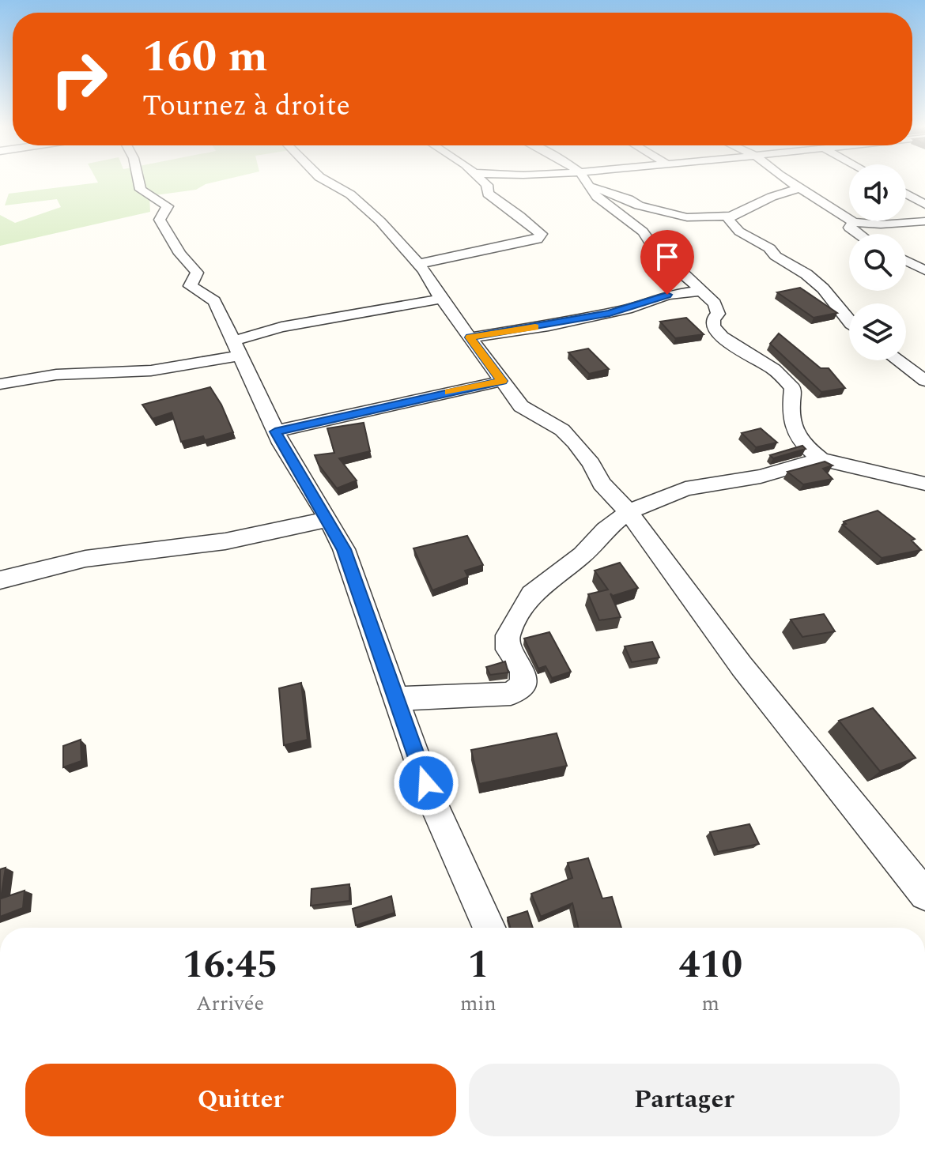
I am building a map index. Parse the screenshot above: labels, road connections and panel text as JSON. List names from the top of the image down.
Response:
{
  "page": {
    "turn": ["160 m", "Tournez à droite"],
    "eta": [
      "16:45",
      "Arrivée",
      "1",
      "min",
      "410",
      "m"
    ],
    "buttons": ["Quitter", "Partager"]
  }
}
